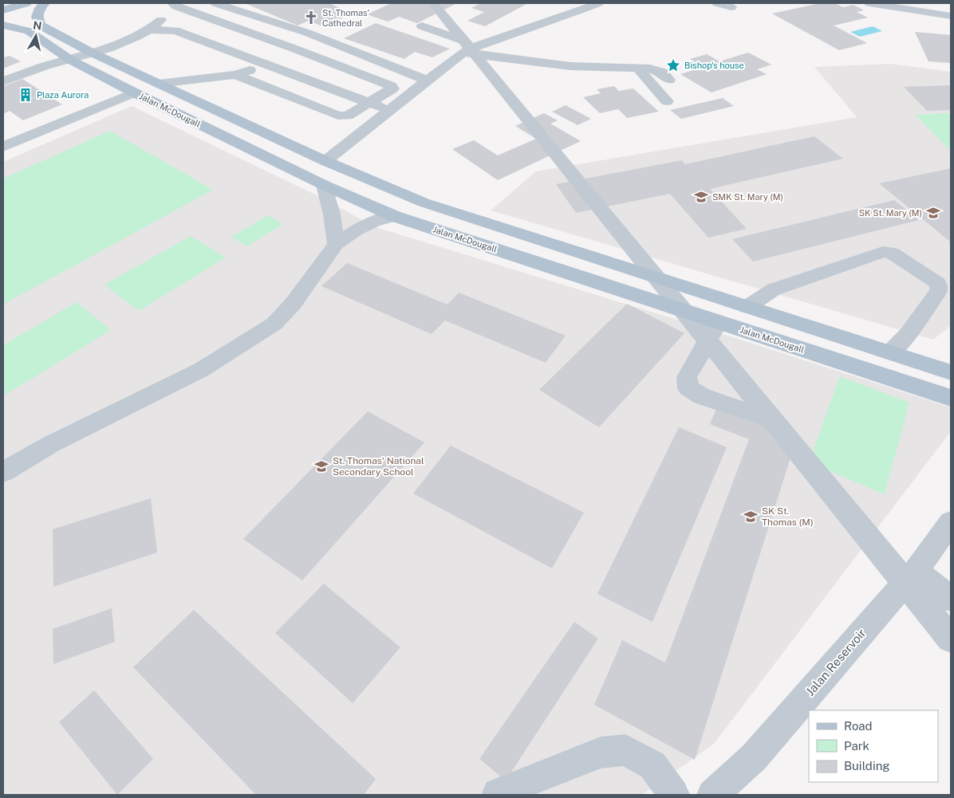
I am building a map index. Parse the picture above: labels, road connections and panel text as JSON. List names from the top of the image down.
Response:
{
  "streets": {
    "main road": ["Jalan McDougall"],
    "street": ["Jalan Reservoir"]
  },
  "places": {
    "church": ["St. Thomas' Cathedral"],
    "place": ["Bishop's house"],
    "building": ["Plaza Aurora"],
    "school or university": [
      "SMK St. Mary (M)",
      "SK St. Mary (M)",
      "St. Thomas' National Secondary School",
      "SK St. Thomas (M)"
    ]
  },
  "legend": ["Road", "Park", "Building"],
  "north": "top"
}
